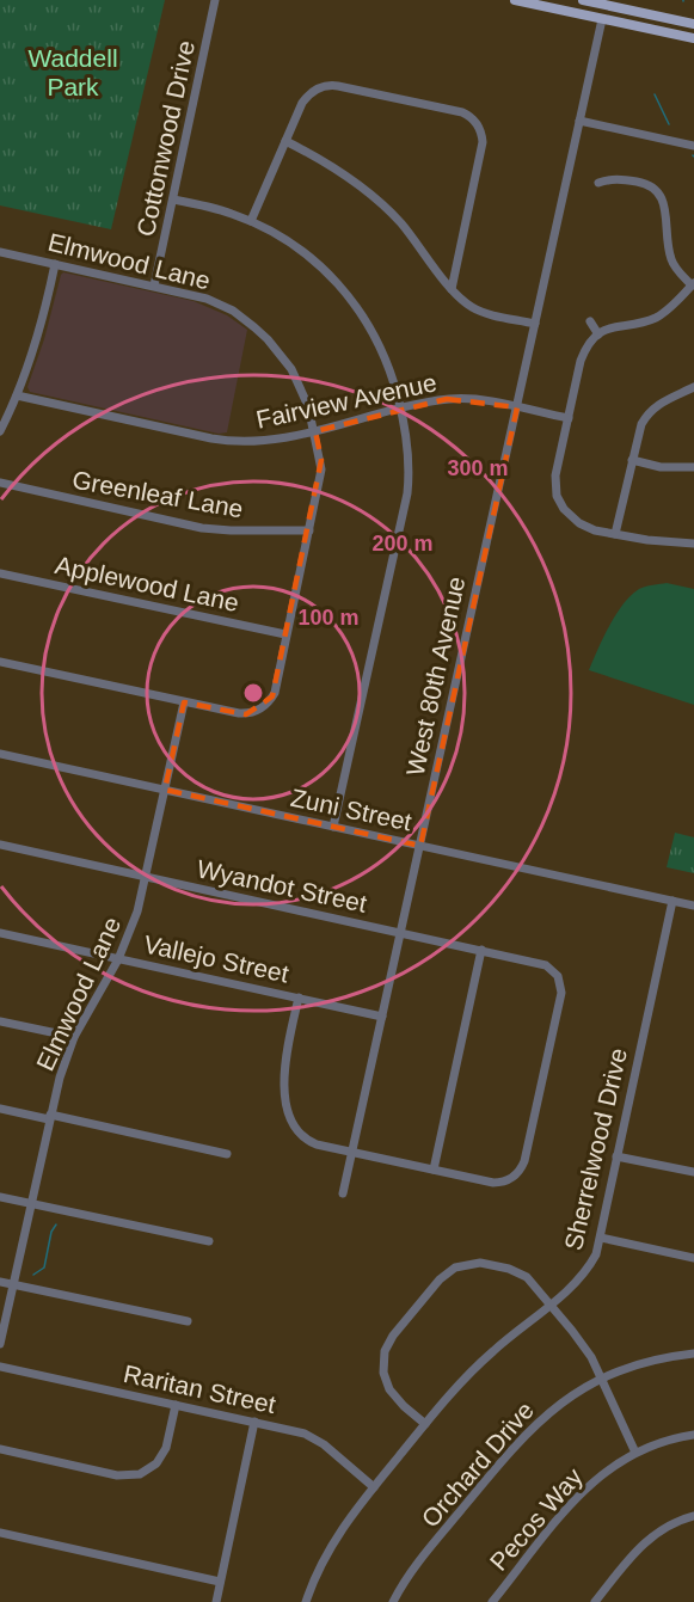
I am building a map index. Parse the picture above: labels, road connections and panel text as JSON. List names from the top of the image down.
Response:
{
  "streets": {
    "main road": ["West 80th Avenue"],
    "street": [
      "Cottonwood Drive",
      "Elmwood Lane",
      "Fairview Avenue",
      "Greenleaf Lane",
      "Applewood Lane",
      "Zuni Street",
      "Wyandot Street",
      "Vallejo Street",
      "Sherrelwood Drive",
      "Raritan Street",
      "Orchard Drive",
      "Pecos Way"
    ]
  },
  "crossings": [
    ["Cottonwood Drive", "Elmwood Lane"],
    ["Elmwood Lane", "Fairview Avenue"],
    ["Elmwood Lane", "Greenleaf Lane"],
    ["Elmwood Lane", "Applewood Lane"],
    ["Elmwood Lane", "Zuni Street"],
    ["Elmwood Lane", "Wyandot Street"],
    ["Elmwood Lane", "Vallejo Street"],
    ["Fairview Avenue", "West 80th Avenue"],
    ["West 80th Avenue", "Zuni Street"],
    ["West 80th Avenue", "Wyandot Street"],
    ["West 80th Avenue", "Vallejo Street"],
    ["Zuni Street", "Sherrelwood Drive"],
    ["Sherrelwood Drive", "Raritan Street"]
  ],
  "parks": ["Waddell Park"],
  "rings": ["300 m", "200 m", "100 m"]
}
